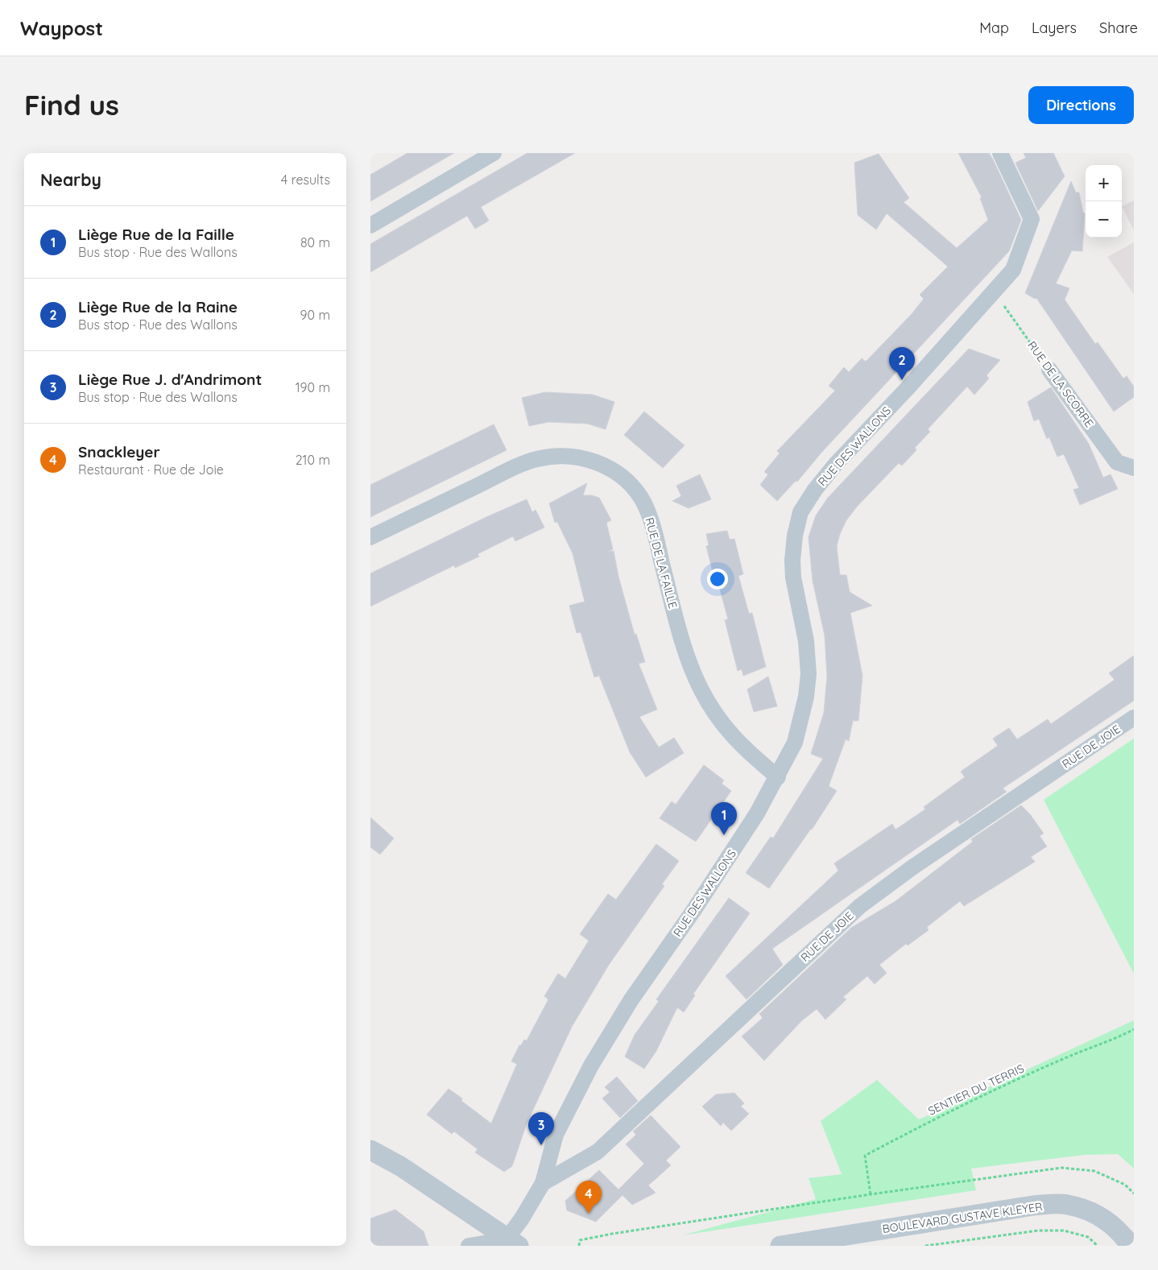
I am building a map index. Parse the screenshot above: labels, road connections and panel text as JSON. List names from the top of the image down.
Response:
{
  "streets": {
    "street": [
      "RUE DE LA SCORRE",
      "RUE DES WALLONS",
      "RUE DE LA FAILLE",
      "RUE DE JOIE",
      "BOULEVARD GUSTAVE KLEYER"
    ],
    "path": ["SENTIER DU TERRIS"]
  },
  "crossings": [
    ["RUE DE LA SCORRE", "RUE DES WALLONS"],
    ["RUE DES WALLONS", "RUE DE LA FAILLE"],
    ["RUE DES WALLONS", "RUE DE JOIE"]
  ],
  "page": {
    "header": "Waypost",
    "nav": ["Map", "Layers", "Share"],
    "buttons": "Directions",
    "title": "Find us",
    "heading": ["Nearby", "4 results"],
    "map_buttons": ["+", "−"],
    "list": [
      {
        "mark": "1",
        "name": "Liège Rue de la Faille",
        "note": "Bus stop · Rue des Wallons",
        "value": "80 m"
      },
      {
        "mark": "2",
        "name": "Liège Rue de la Raine",
        "note": "Bus stop · Rue des Wallons",
        "value": "90 m"
      },
      {
        "mark": "3",
        "name": "Liège Rue J. d'Andrimont",
        "note": "Bus stop · Rue des Wallons",
        "value": "190 m"
      },
      {
        "mark": "4",
        "name": "Snackleyer",
        "note": "Restaurant · Rue de Joie",
        "value": "210 m"
      }
    ],
    "pins": [
      "2",
      "1",
      "3",
      "4"
    ]
  }
}
